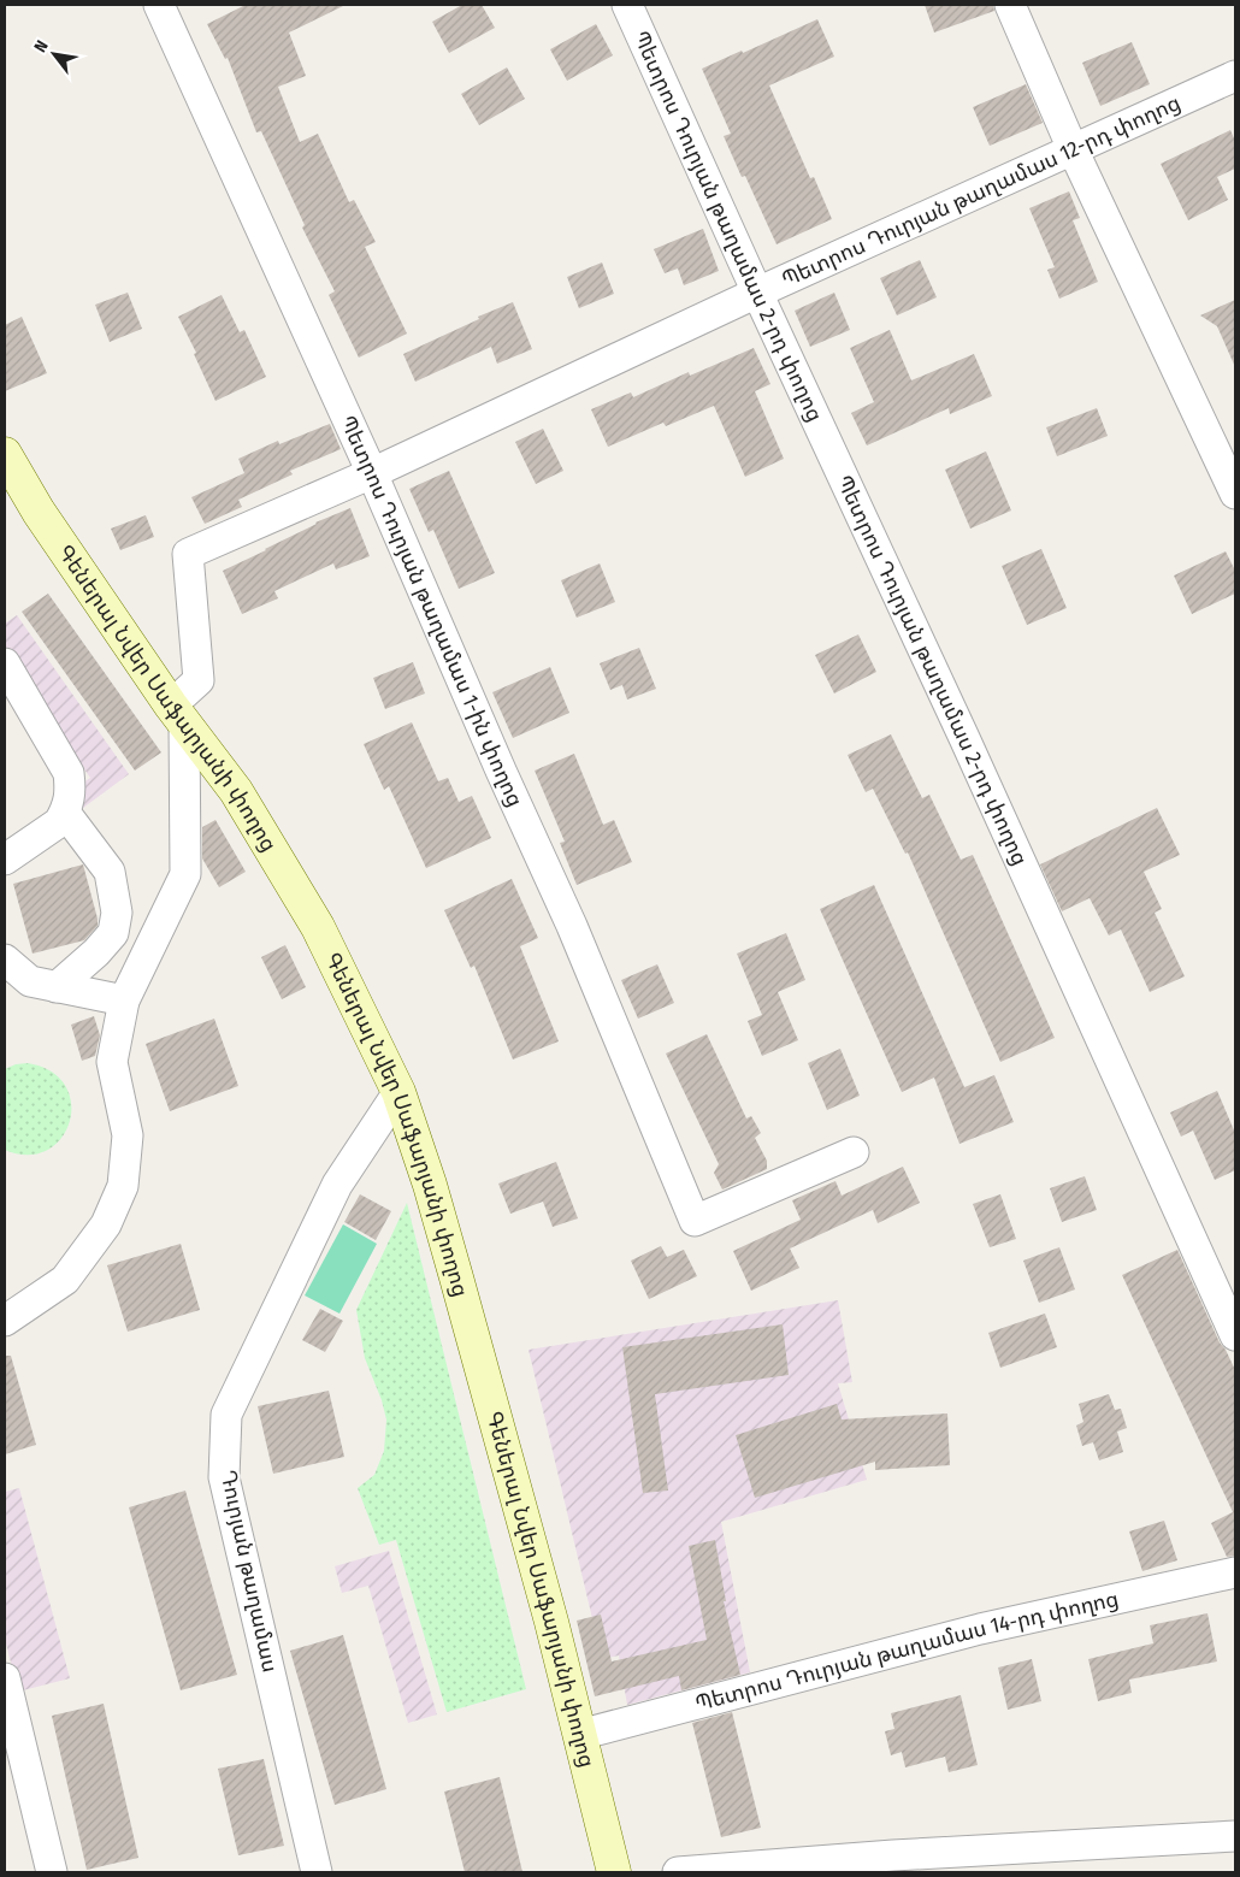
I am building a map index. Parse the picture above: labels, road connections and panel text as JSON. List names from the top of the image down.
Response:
{
  "streets": {
    "main road": ["Գեներալ Նվեր Սաֆարյանի փողոց"],
    "street": [
      "Պետրոս Դուրյան թաղամաս 12-րդ փողոց",
      "Պետրոս Դուրյան թաղամաս 2-րդ փողոց",
      "Պետրոս Դուրյան թաղամաս 1-ին փողոց",
      "Դուրյան թաղամաս",
      "Պետրոս Դուրյան թաղամաս 14-րդ փողոց"
    ]
  },
  "crossings": [
    ["Պետրոս Դուրյան թաղամաս 12-րդ փողոց", "Պետրոս Դուրյան թաղամաս 2-րդ փողոց"],
    ["Պետրոս Դուրյան թաղամաս 12-րդ փողոց", "Պետրոս Դուրյան թաղամաս 1-ին փողոց"],
    ["Պետրոս Դուրյան թաղամաս 12-րդ փողոց", "Գեներալ Նվեր Սաֆարյանի փողոց"],
    ["Գեներալ Նվեր Սաֆարյանի փողոց", "Դուրյան թաղամաս"],
    ["Գեներալ Նվեր Սաֆարյանի փողոց", "Պետրոս Դուրյան թաղամաս 14-րդ փողոց"]
  ],
  "north": "top left"
}
